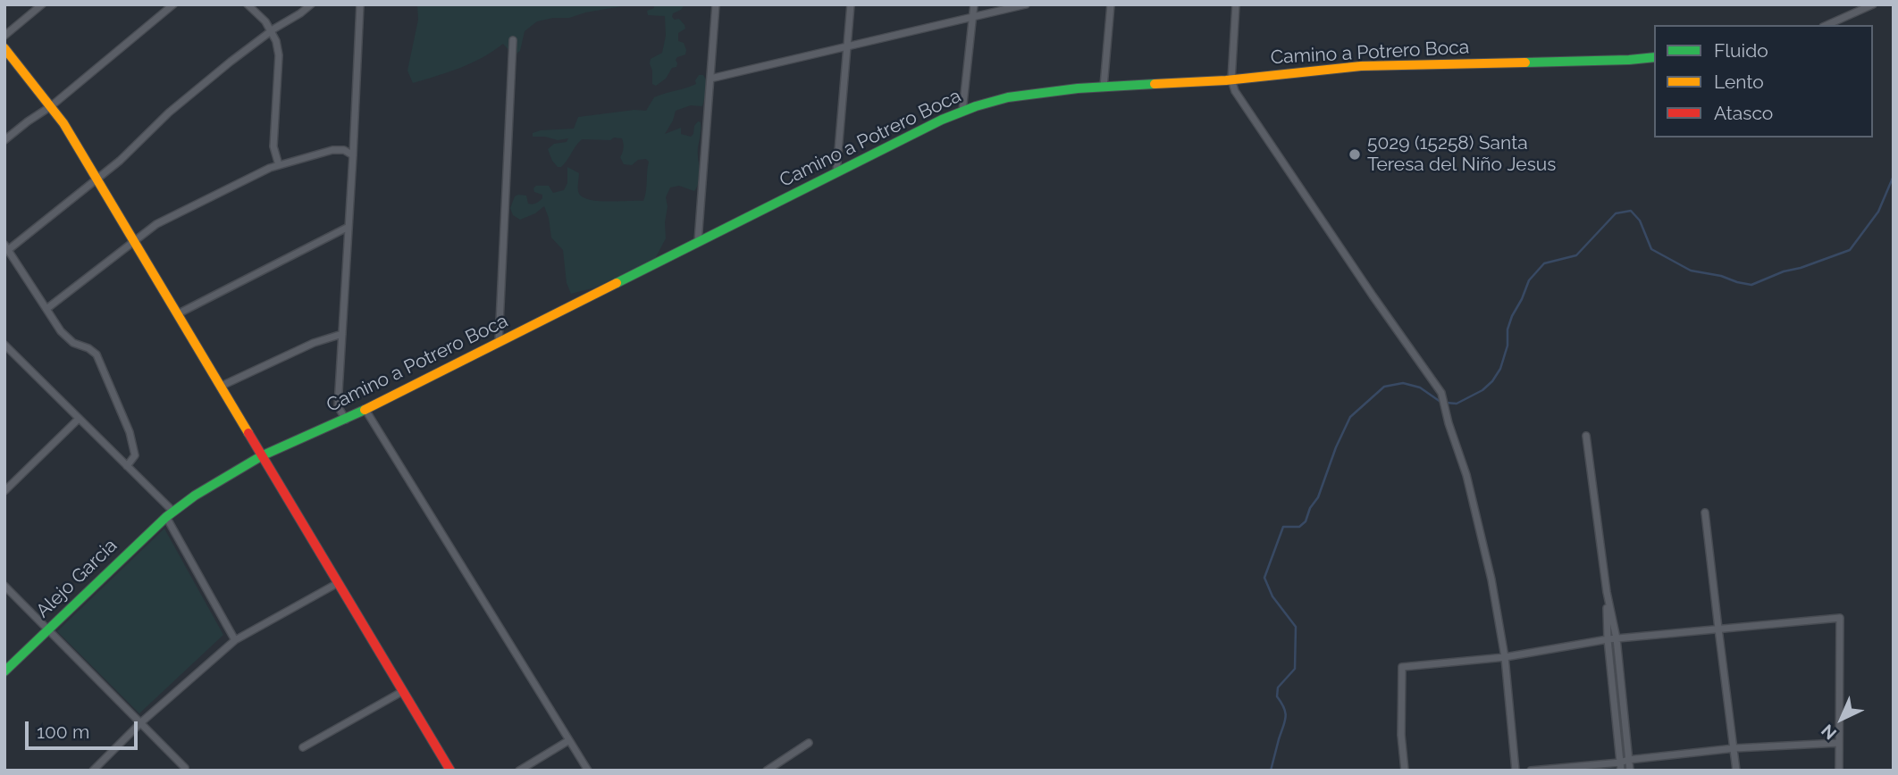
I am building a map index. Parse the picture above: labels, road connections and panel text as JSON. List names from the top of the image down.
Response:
{
  "streets": {
    "street": ["Camino a Potrero Boca", "Alejo Garcia"]
  },
  "crossings": [
    ["Camino a Potrero Boca", "Alejo Garcia"]
  ],
  "places": ["5029 (15258) Santa Teresa del Niño Jesus"],
  "legend": ["Fluido", "Lento", "Atasco"],
  "scale_bar": "100 m",
  "north": "bottom left"
}
